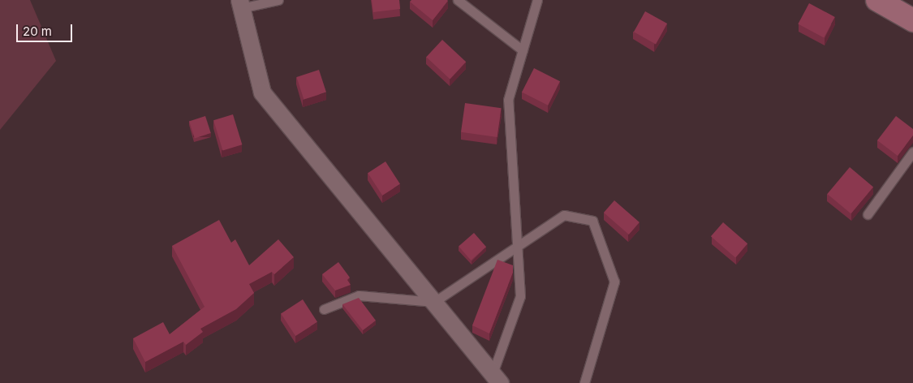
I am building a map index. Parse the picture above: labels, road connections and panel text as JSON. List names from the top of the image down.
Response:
{
  "scale_bar": "20 m"
}
